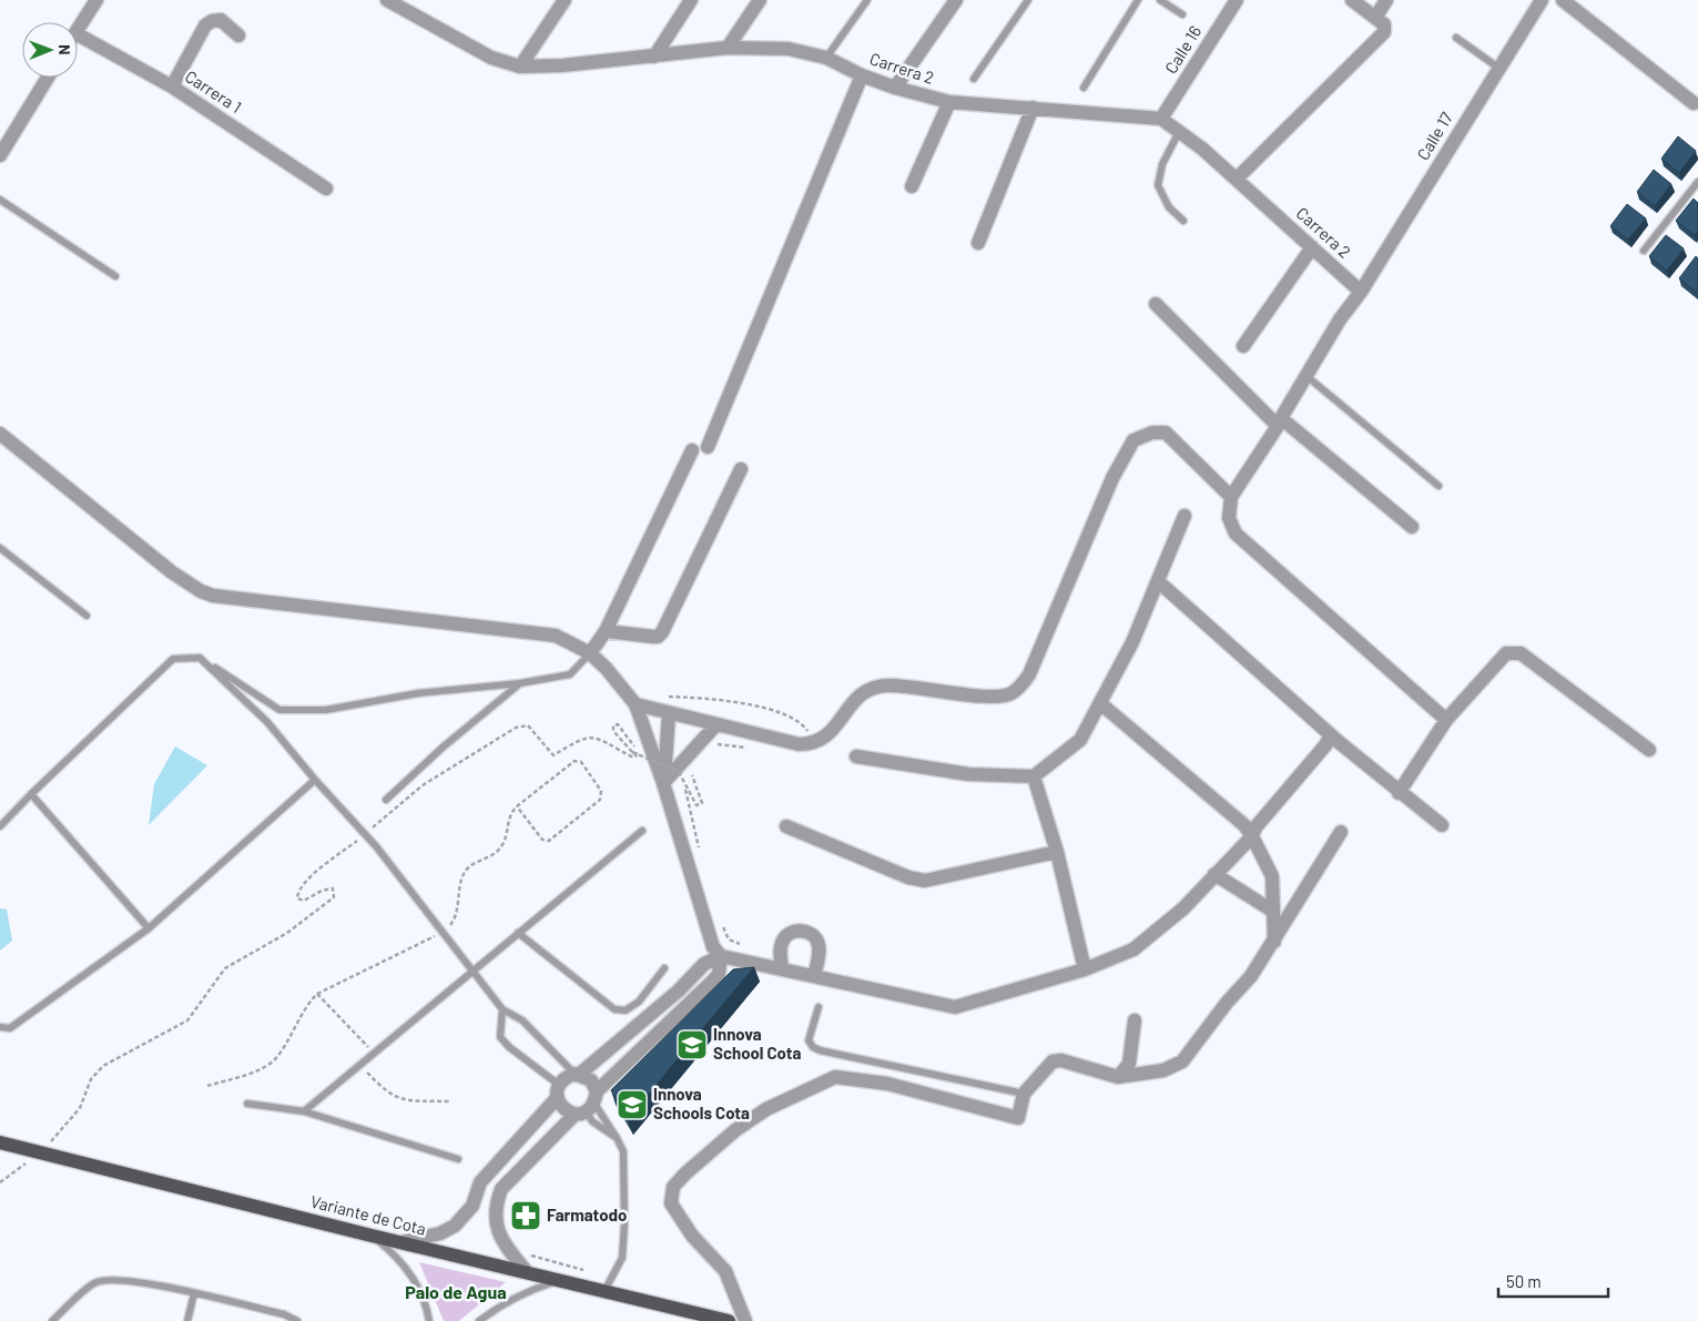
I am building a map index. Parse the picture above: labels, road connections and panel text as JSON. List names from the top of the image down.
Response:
{
  "streets": {
    "main road": ["Variante de Cota"],
    "street": [
      "Calle 16",
      "Carrera 2",
      "Carrera 1",
      "Calle 17"
    ]
  },
  "crossings": [
    ["Calle 16", "Carrera 2"],
    ["Carrera 2", "Calle 17"]
  ],
  "districts": ["Palo de Agua"],
  "places": {
    "school or university": ["Innova School Cota", "Innova Schools Cota"],
    "pharmacy": ["Farmatodo"]
  },
  "scale_bar": "50 m",
  "north": "right"
}
